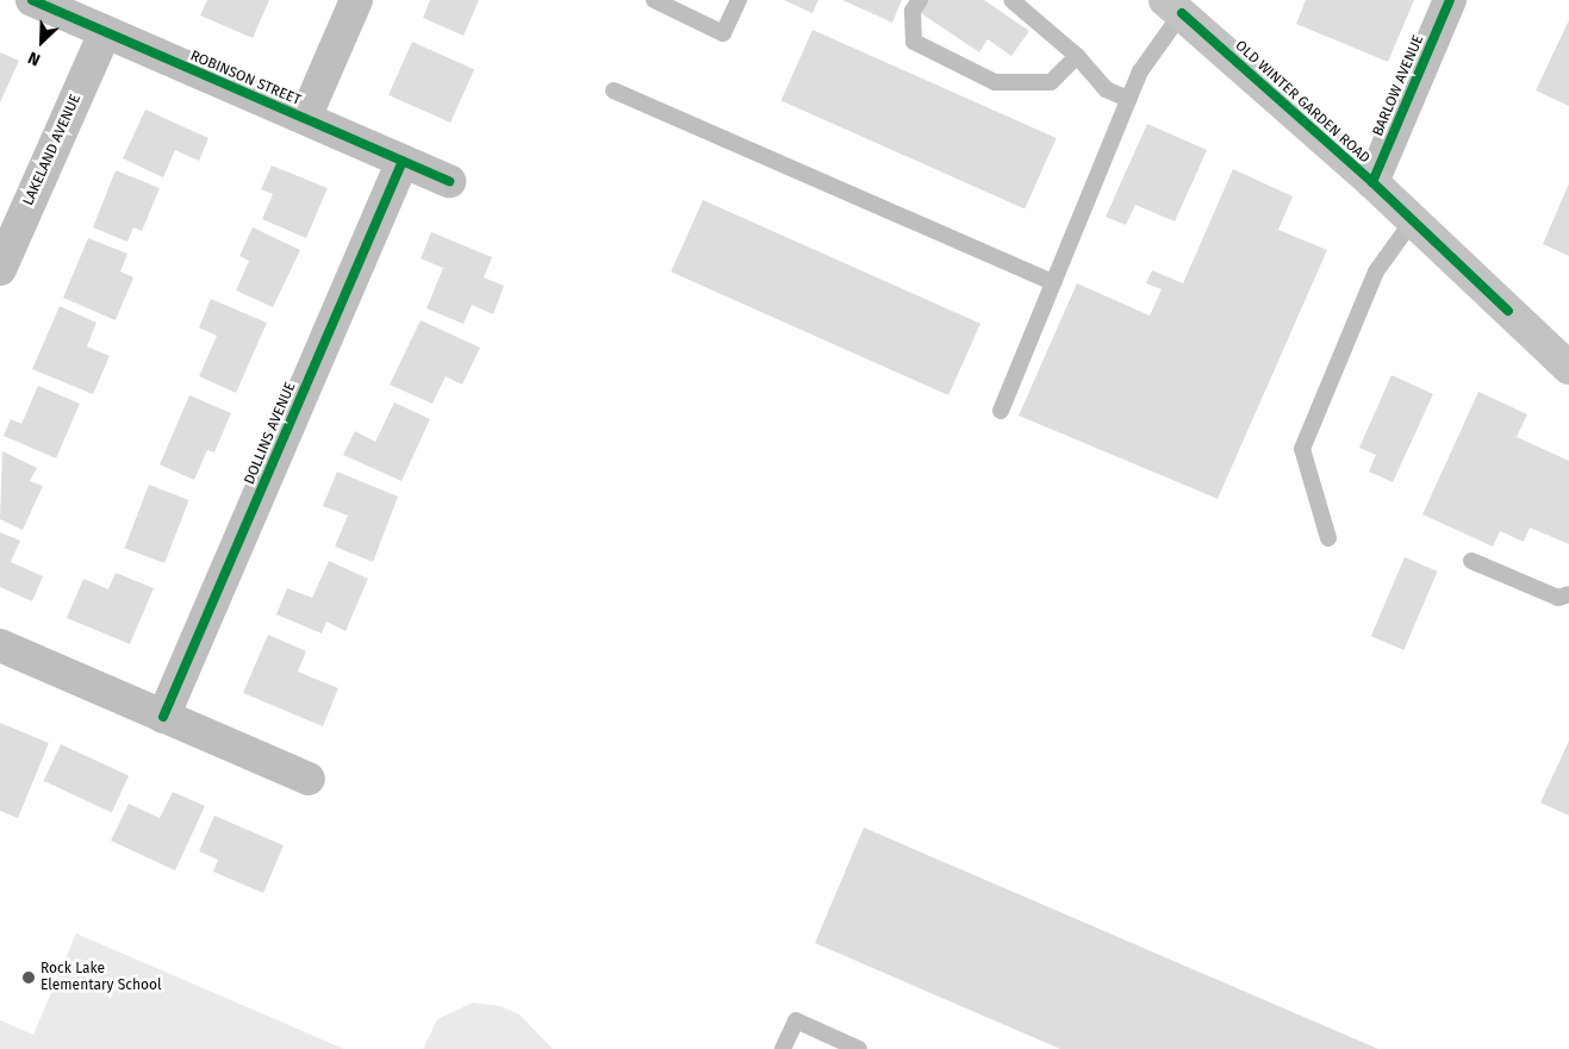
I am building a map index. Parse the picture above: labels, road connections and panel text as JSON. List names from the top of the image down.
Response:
{
  "streets": {
    "main road": ["OLD WINTER GARDEN ROAD"],
    "street": [
      "ROBINSON STREET",
      "BARLOW AVENUE",
      "LAKELAND AVENUE",
      "DOLLINS AVENUE"
    ]
  },
  "crossings": [
    ["ROBINSON STREET", "LAKELAND AVENUE"],
    ["ROBINSON STREET", "DOLLINS AVENUE"],
    ["BARLOW AVENUE", "OLD WINTER GARDEN ROAD"]
  ],
  "places": ["Rock Lake Elementary School"],
  "north": "bottom left"
}
